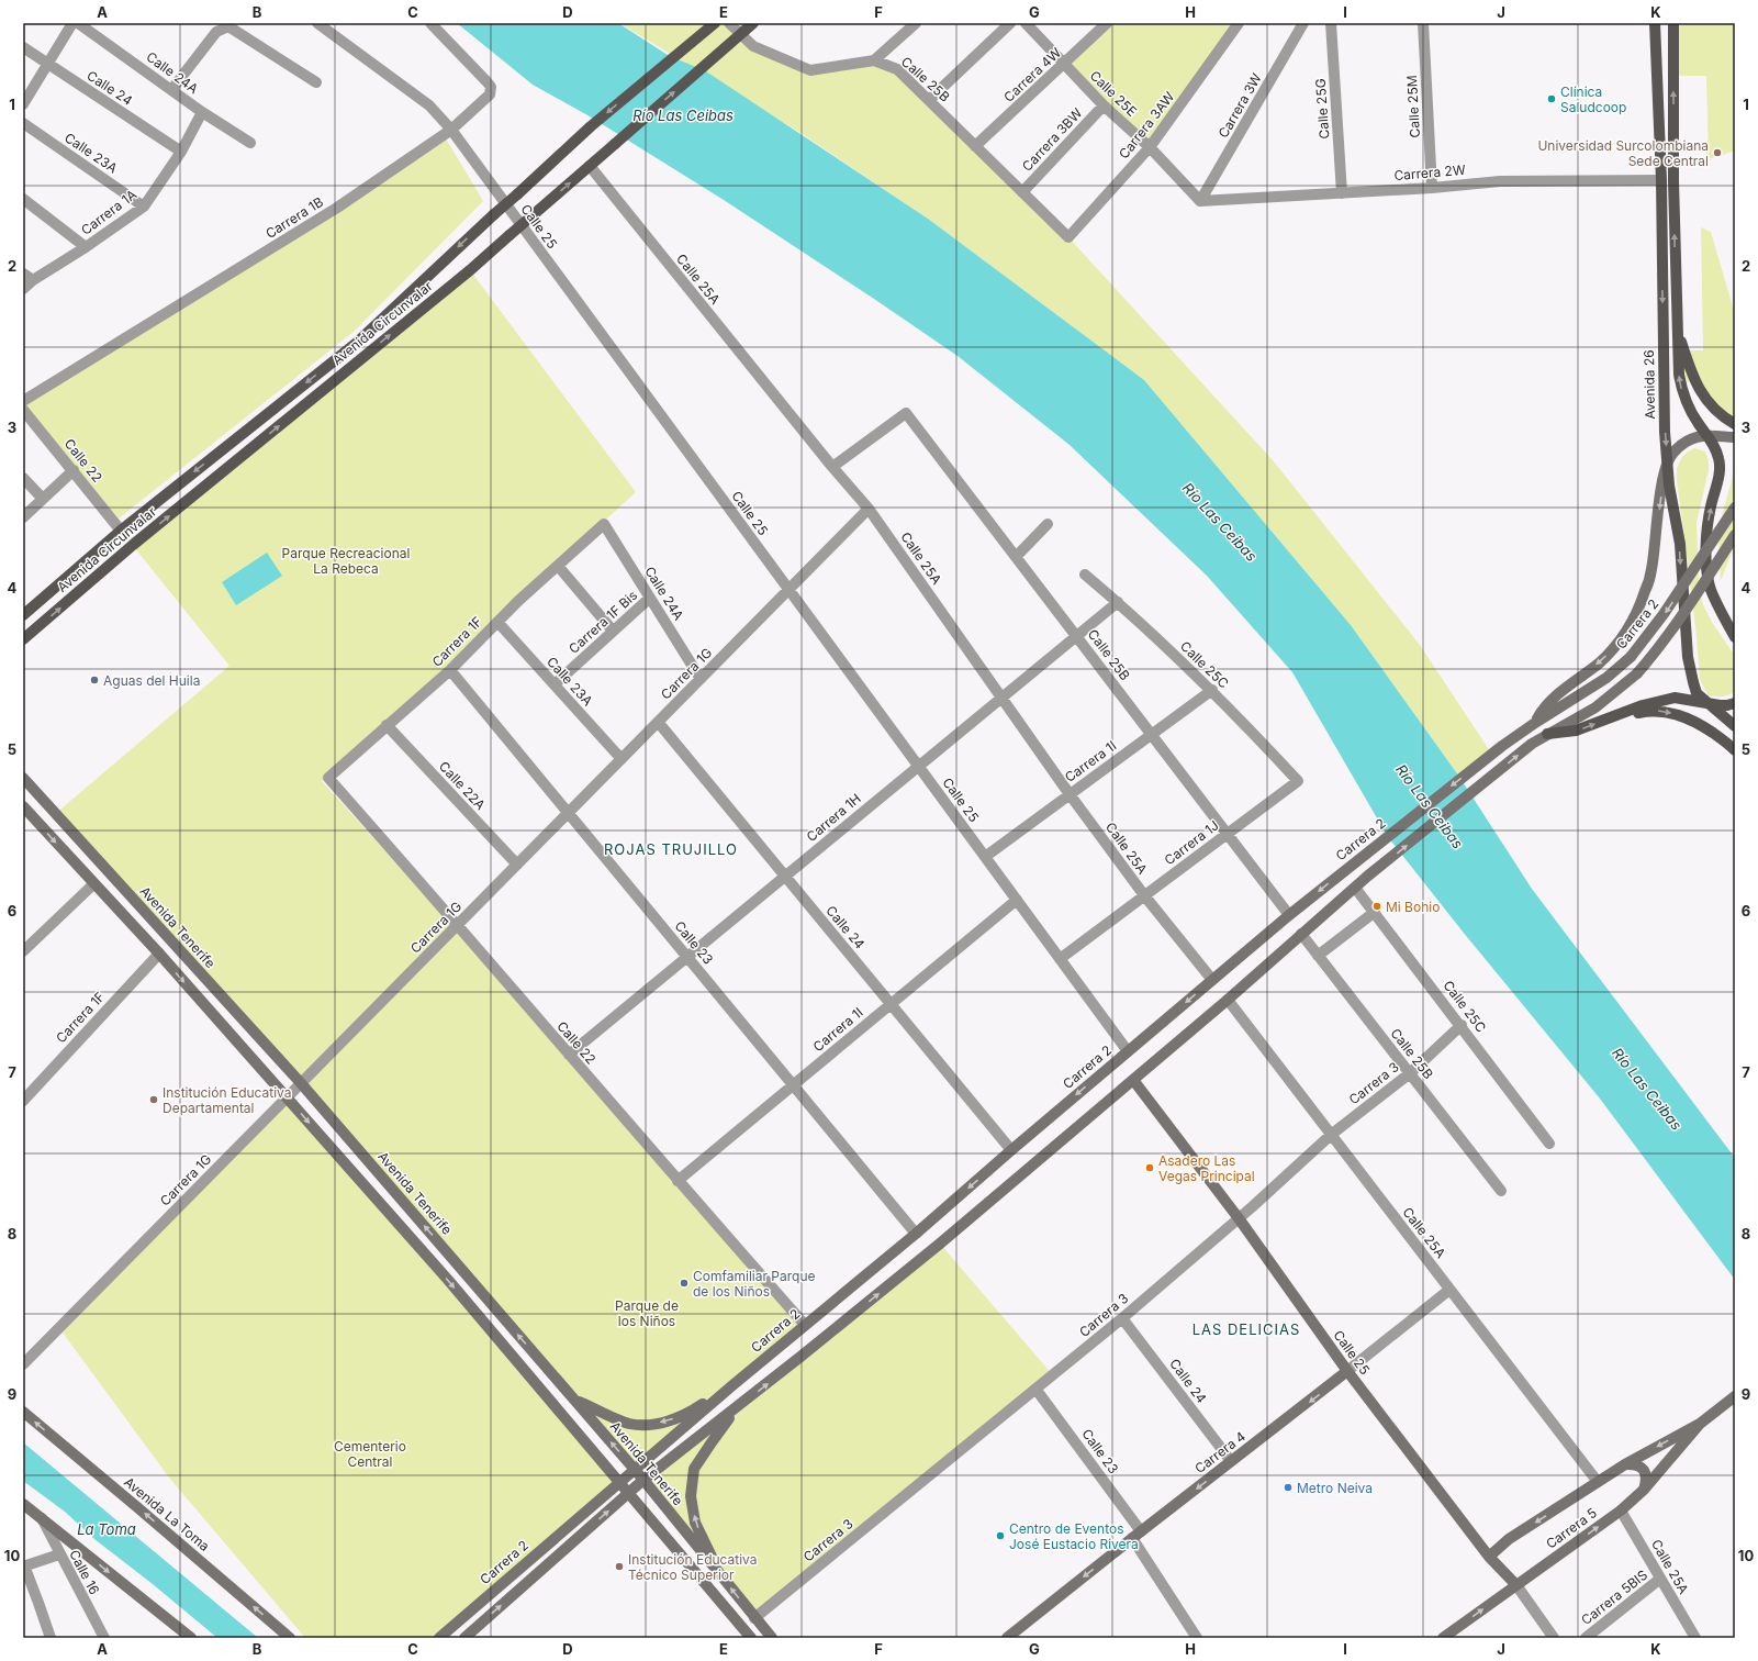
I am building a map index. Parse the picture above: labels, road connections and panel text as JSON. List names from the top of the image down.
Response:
{
  "streets": {
    "main road": [
      "Calle 25",
      "Avenida Circunvalar",
      "Avenida 26",
      "Carrera 2",
      "Avenida Tenerife",
      "Carrera 4",
      "Avenida La Toma",
      "Carrera 5"
    ],
    "street": [
      "Calle 24A",
      "Carrera 4W",
      "Calle 25B",
      "Calle 24",
      "Calle 25E",
      "Carrera 3W",
      "Calle 25M",
      "Calle 25G",
      "Carrera 3AW",
      "Carrera 3BW",
      "Calle 23A",
      "Carrera 2W",
      "Carrera 1A",
      "Carrera 1B",
      "Calle 25A",
      "Calle 22",
      "Carrera 1F Bis",
      "Carrera 1F",
      "Calle 25C",
      "Carrera 1G",
      "Carrera 1I",
      "Calle 22A",
      "Carrera 1H",
      "Carrera 1J",
      "Calle 23",
      "Carrera 3",
      "Calle 16",
      "Carrera 5BIS"
    ]
  },
  "crossings": [
    ["Calle 24A", "Carrera 1A"],
    ["Calle 24A", "Carrera 1F Bis"],
    ["Calle 24A", "Carrera 1F"],
    ["Calle 24A", "Carrera 1G"],
    ["Carrera 4W", "Calle 25B"],
    ["Carrera 4W", "Calle 25E"],
    ["Calle 25B", "Carrera 3AW"],
    ["Calle 25B", "Carrera 3BW"],
    ["Calle 25B", "Calle 25A"],
    ["Calle 25B", "Carrera 2"],
    ["Calle 25B", "Carrera 1I"],
    ["Calle 25B", "Carrera 1H"],
    ["Calle 25B", "Carrera 1J"],
    ["Calle 25B", "Carrera 3"],
    ["Calle 24", "Carrera 1A"],
    ["Calle 24", "Carrera 2"],
    ["Calle 24", "Carrera 1G"],
    ["Calle 24", "Carrera 1I"],
    ["Calle 24", "Carrera 1H"],
    ["Calle 24", "Carrera 3"],
    ["Calle 24", "Carrera 4"],
    ["Calle 25E", "Carrera 3W"],
    ["Calle 25E", "Carrera 3AW"],
    ["Calle 25E", "Carrera 3BW"],
    ["Calle 25E", "Carrera 2W"],
    ["Carrera 3W", "Carrera 2W"],
    ["Calle 25M", "Carrera 2W"],
    ["Calle 25G", "Carrera 2W"],
    ["Calle 23A", "Carrera 1A"],
    ["Calle 23A", "Carrera 1F Bis"],
    ["Calle 23A", "Carrera 1F"],
    ["Calle 23A", "Carrera 1G"],
    ["Carrera 2W", "Avenida 26"],
    ["Carrera 1B", "Calle 25"],
    ["Calle 25", "Carrera 2"],
    ["Calle 25", "Carrera 1G"],
    ["Calle 25", "Carrera 1I"],
    ["Calle 25", "Carrera 1H"],
    ["Calle 25", "Carrera 1J"],
    ["Calle 25", "Carrera 3"],
    ["Calle 25", "Carrera 4"],
    ["Calle 25", "Carrera 5"],
    ["Calle 25A", "Avenida Circunvalar"],
    ["Calle 25A", "Carrera 2"],
    ["Calle 25A", "Carrera 1G"],
    ["Calle 25A", "Carrera 1I"],
    ["Calle 25A", "Carrera 1H"],
    ["Calle 25A", "Carrera 1J"],
    ["Calle 25A", "Carrera 3"],
    ["Calle 25A", "Carrera 4"],
    ["Calle 25A", "Carrera 5"],
    ["Calle 25A", "Carrera 5BIS"],
    ["Avenida Circunvalar", "Calle 22"],
    ["Calle 22", "Carrera 2"],
    ["Calle 22", "Carrera 1F"],
    ["Calle 22", "Carrera 1G"],
    ["Calle 22", "Carrera 1I"],
    ["Calle 22", "Carrera 1H"],
    ["Carrera 2", "Avenida Tenerife"],
    ["Carrera 2", "Calle 23"],
    ["Carrera 1F", "Calle 22A"],
    ["Carrera 1F", "Calle 23"],
    ["Calle 25C", "Carrera 1I"],
    ["Calle 25C", "Carrera 1H"],
    ["Calle 25C", "Carrera 1J"],
    ["Calle 25C", "Carrera 3"],
    ["Carrera 1G", "Calle 22A"],
    ["Carrera 1G", "Avenida Tenerife"],
    ["Carrera 1G", "Calle 23"],
    ["Carrera 1I", "Calle 23"],
    ["Carrera 1H", "Calle 23"],
    ["Avenida Tenerife", "Carrera 3"],
    ["Calle 23", "Carrera 3"],
    ["Calle 23", "Carrera 4"]
  ],
  "one_way": ["Carrera 4"],
  "districts": ["ROJAS TRUJILLO", "LAS DELICIAS"],
  "water": ["Río Las Ceibas", "La Toma"],
  "parks": ["Parque Recreacional La Rebeca", "Parque de los Niños", "Cementerio Central"],
  "places": [
    "Clínica Saludcoop",
    "Universidad Surcolombiana Sede Central",
    "Aguas del Huila",
    "Mi Bohio",
    "Institución Educativa Departamental",
    "Asadero Las Vegas Principal",
    "Comfamiliar Parque de los Niños",
    "Metro Neiva",
    "Centro de Eventos José Eustacio Rivera",
    "Institución Educativa Técnico Superior"
  ],
  "grid": {
    "columns": [
      "A",
      "B",
      "C",
      "D",
      "E",
      "F",
      "G",
      "H",
      "I",
      "J",
      "K"
    ],
    "rows": [
      "1",
      "2",
      "3",
      "4",
      "5",
      "6",
      "7",
      "8",
      "9",
      "10"
    ]
  }
}
